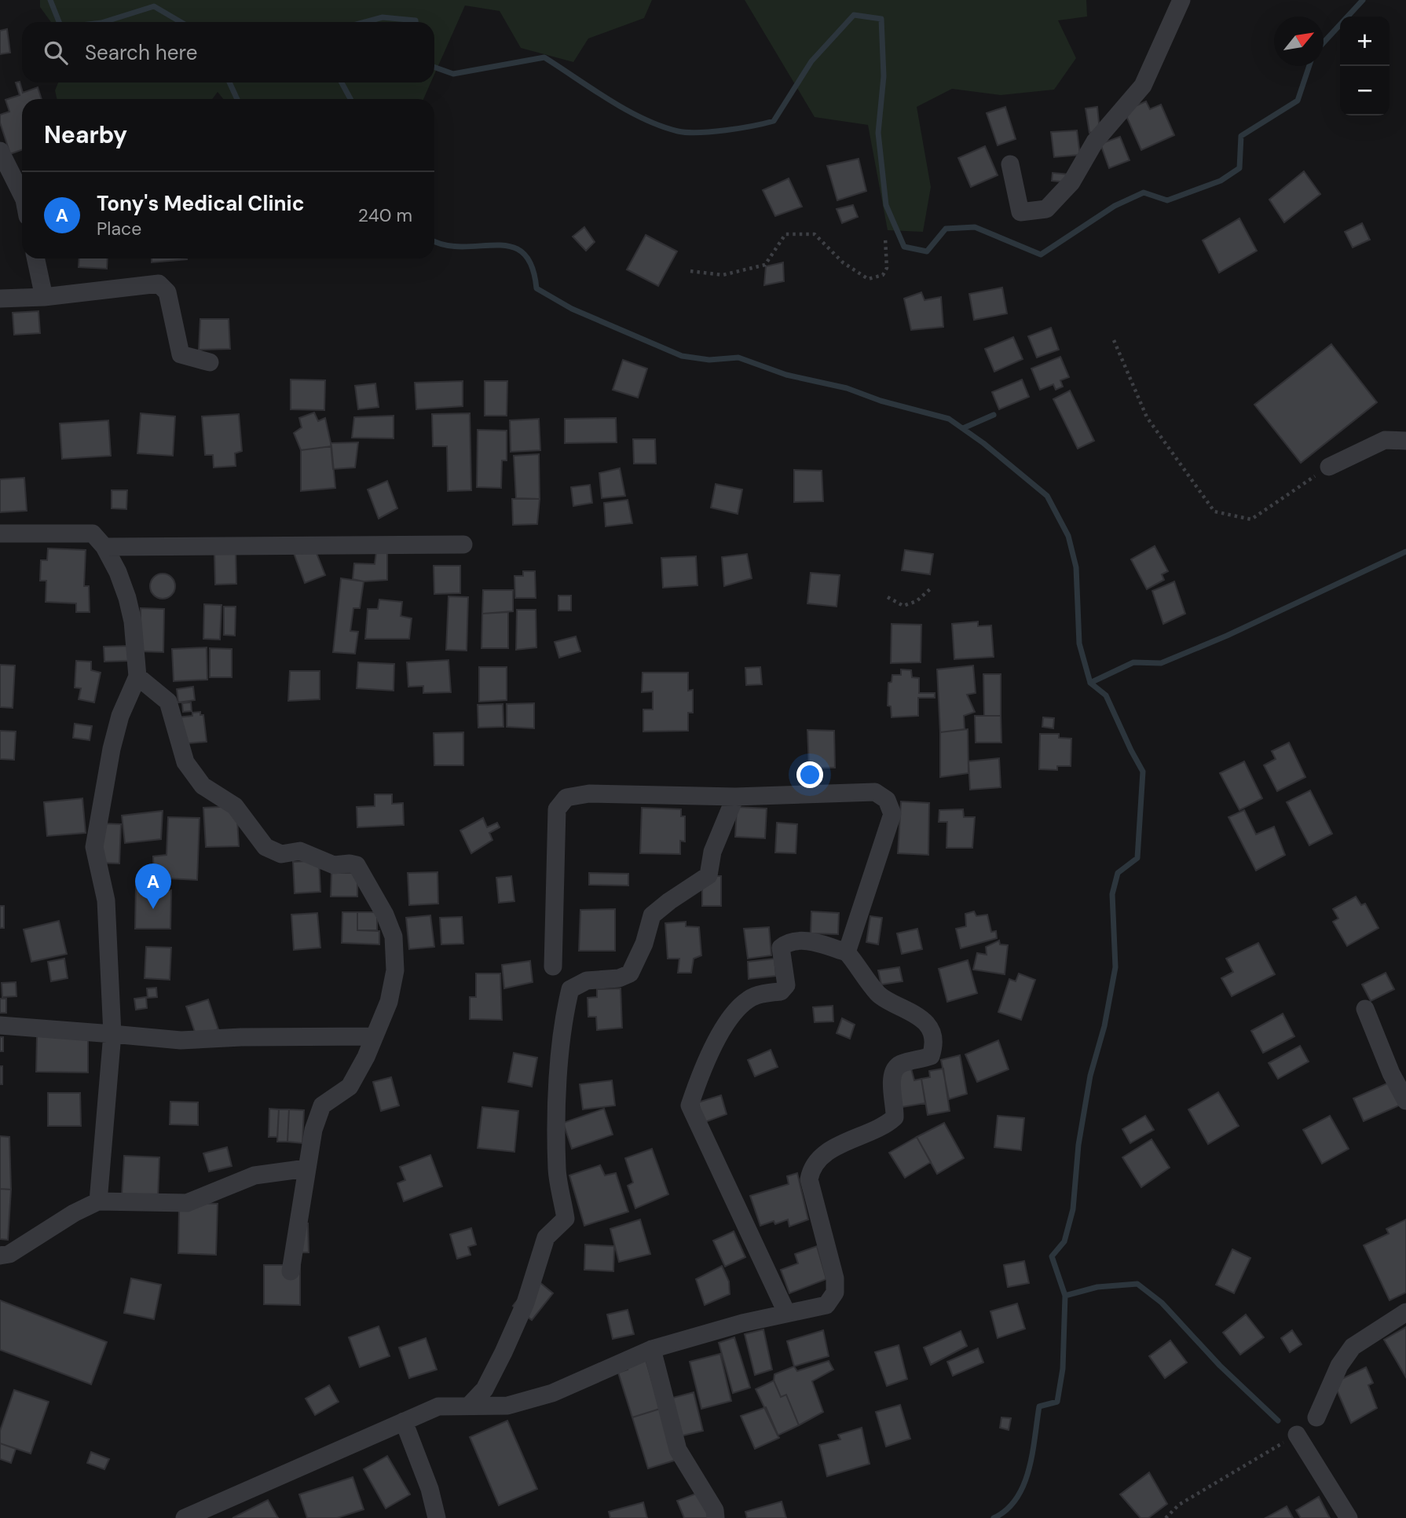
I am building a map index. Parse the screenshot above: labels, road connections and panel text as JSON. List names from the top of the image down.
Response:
{
  "north": "top right",
  "page": {
    "map_buttons": ["+", "−"],
    "search": "Search here",
    "heading": "Nearby",
    "list": [
      {
        "mark": "A",
        "name": "Tony's Medical Clinic",
        "note": "Place",
        "value": "240 m"
      }
    ],
    "pins": "A"
  }
}
